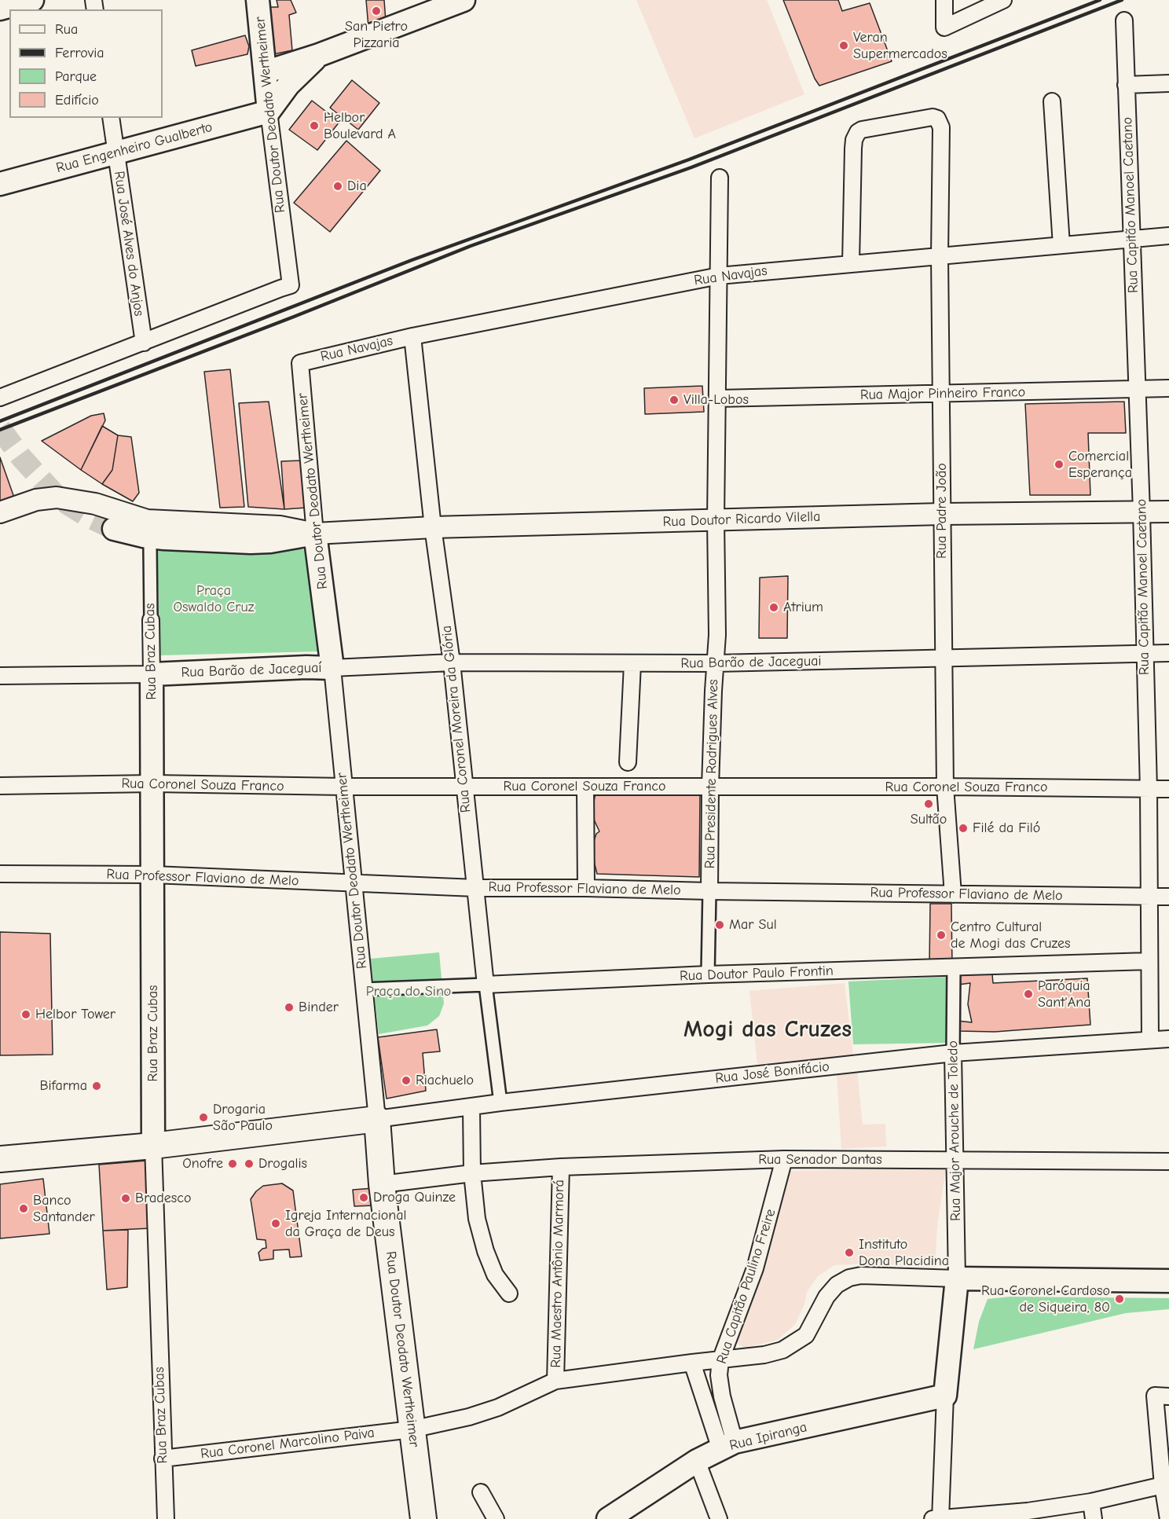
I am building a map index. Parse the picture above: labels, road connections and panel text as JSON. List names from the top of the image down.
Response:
{
  "streets": {
    "main road": [
      "Rua Doutor Deodato Wertheimer",
      "Rua Engenheiro Gualberto",
      "Rua Braz Cubas",
      "Rua Barão de Jaceguaí",
      "Rua Major Arouche de Toledo",
      "Rua Ipiranga"
    ],
    "street": [
      "Rua Capitão Manoel Caetano",
      "Rua José Alves do Anjos",
      "Rua Navajas",
      "Rua Major Pinheiro Franco",
      "Rua Padre João",
      "Rua Doutor Ricardo Vilella",
      "Rua Barão de Jaceguai",
      "Rua Coronel Moreira da Glória",
      "Rua Presidente Rodrigues Alves",
      "Rua Coronel Souza Franco",
      "Rua Professor Flaviano de Melo",
      "Rua Doutor Paulo Frontin",
      "Rua José Bonifácio",
      "Rua Senador Dantas",
      "Rua Maestro Antônio Marmorá",
      "Rua Capitão Paulino Freire",
      "Rua Coronel Marcolino Paiva"
    ]
  },
  "crossings": [
    ["Rua Doutor Deodato Wertheimer", "Rua Engenheiro Gualberto"],
    ["Rua Doutor Deodato Wertheimer", "Rua José Alves do Anjos"],
    ["Rua Doutor Deodato Wertheimer", "Rua Navajas"],
    ["Rua Doutor Deodato Wertheimer", "Rua Doutor Ricardo Vilella"],
    ["Rua Doutor Deodato Wertheimer", "Rua Barão de Jaceguai"],
    ["Rua Doutor Deodato Wertheimer", "Rua Barão de Jaceguaí"],
    ["Rua Doutor Deodato Wertheimer", "Rua Coronel Souza Franco"],
    ["Rua Doutor Deodato Wertheimer", "Rua Professor Flaviano de Melo"],
    ["Rua Doutor Deodato Wertheimer", "Rua Doutor Paulo Frontin"],
    ["Rua Doutor Deodato Wertheimer", "Rua José Bonifácio"],
    ["Rua Doutor Deodato Wertheimer", "Rua Senador Dantas"],
    ["Rua Doutor Deodato Wertheimer", "Rua Coronel Marcolino Paiva"],
    ["Rua Engenheiro Gualberto", "Rua José Alves do Anjos"],
    ["Rua Capitão Manoel Caetano", "Rua Navajas"],
    ["Rua Capitão Manoel Caetano", "Rua Major Pinheiro Franco"],
    ["Rua Capitão Manoel Caetano", "Rua Doutor Ricardo Vilella"],
    ["Rua Capitão Manoel Caetano", "Rua Barão de Jaceguai"],
    ["Rua Capitão Manoel Caetano", "Rua Coronel Souza Franco"],
    ["Rua Capitão Manoel Caetano", "Rua Professor Flaviano de Melo"],
    ["Rua Capitão Manoel Caetano", "Rua Doutor Paulo Frontin"],
    ["Rua Capitão Manoel Caetano", "Rua José Bonifácio"],
    ["Rua Navajas", "Rua Padre João"],
    ["Rua Navajas", "Rua Coronel Moreira da Glória"],
    ["Rua Navajas", "Rua Presidente Rodrigues Alves"],
    ["Rua Major Pinheiro Franco", "Rua Padre João"],
    ["Rua Major Pinheiro Franco", "Rua Presidente Rodrigues Alves"],
    ["Rua Padre João", "Rua Doutor Ricardo Vilella"],
    ["Rua Padre João", "Rua Barão de Jaceguai"],
    ["Rua Padre João", "Rua Coronel Souza Franco"],
    ["Rua Padre João", "Rua Professor Flaviano de Melo"],
    ["Rua Doutor Ricardo Vilella", "Rua Coronel Moreira da Glória"],
    ["Rua Doutor Ricardo Vilella", "Rua Presidente Rodrigues Alves"],
    ["Rua Braz Cubas", "Rua Barão de Jaceguaí"],
    ["Rua Braz Cubas", "Rua Coronel Souza Franco"],
    ["Rua Braz Cubas", "Rua Professor Flaviano de Melo"],
    ["Rua Braz Cubas", "Rua Coronel Marcolino Paiva"],
    ["Rua Barão de Jaceguai", "Rua Barão de Jaceguaí"],
    ["Rua Barão de Jaceguai", "Rua Coronel Moreira da Glória"],
    ["Rua Barão de Jaceguai", "Rua Presidente Rodrigues Alves"],
    ["Rua Coronel Moreira da Glória", "Rua Coronel Souza Franco"],
    ["Rua Coronel Moreira da Glória", "Rua Professor Flaviano de Melo"],
    ["Rua Coronel Moreira da Glória", "Rua Doutor Paulo Frontin"],
    ["Rua Coronel Moreira da Glória", "Rua José Bonifácio"],
    ["Rua Presidente Rodrigues Alves", "Rua Coronel Souza Franco"],
    ["Rua Presidente Rodrigues Alves", "Rua Professor Flaviano de Melo"],
    ["Rua Presidente Rodrigues Alves", "Rua Doutor Paulo Frontin"],
    ["Rua Doutor Paulo Frontin", "Rua Major Arouche de Toledo"],
    ["Rua José Bonifácio", "Rua Major Arouche de Toledo"],
    ["Rua Major Arouche de Toledo", "Rua Senador Dantas"],
    ["Rua Major Arouche de Toledo", "Rua Ipiranga"],
    ["Rua Major Arouche de Toledo", "Rua Coronel Marcolino Paiva"],
    ["Rua Senador Dantas", "Rua Maestro Antônio Marmorá"],
    ["Rua Senador Dantas", "Rua Capitão Paulino Freire"],
    ["Rua Maestro Antônio Marmorá", "Rua Coronel Marcolino Paiva"],
    ["Rua Capitão Paulino Freire", "Rua Ipiranga"],
    ["Rua Capitão Paulino Freire", "Rua Coronel Marcolino Paiva"]
  ],
  "districts": ["Mogi das Cruzes"],
  "parks": ["Praça Oswaldo Cruz", "Praça do Sino"],
  "places": [
    "San Pietro Pizzaria",
    "Veran Supermercados",
    "Helbor Boulevard A",
    "Dia",
    "Villa-Lobos",
    "Comercial Esperança",
    "Atrium",
    "Sultão",
    "Filé da Filó",
    "Mar Sul",
    "Centro Cultural de Mogi das Cruzes",
    "Paróquia Sant'Ana",
    "Binder",
    "Helbor Tower",
    "Riachuelo",
    "Bifarma",
    "Drogaria São Paulo",
    "Onofre",
    "Drogalis",
    "Droga Quinze",
    "Bradesco",
    "Banco Santander",
    "Igreja Internacional da Graça de Deus",
    "Instituto Dona Placidina",
    "Rua Coronel Cardoso de Siqueira, 80"
  ],
  "legend": [
    "Rua",
    "Ferrovia",
    "Parque",
    "Edifício"
  ]
}
